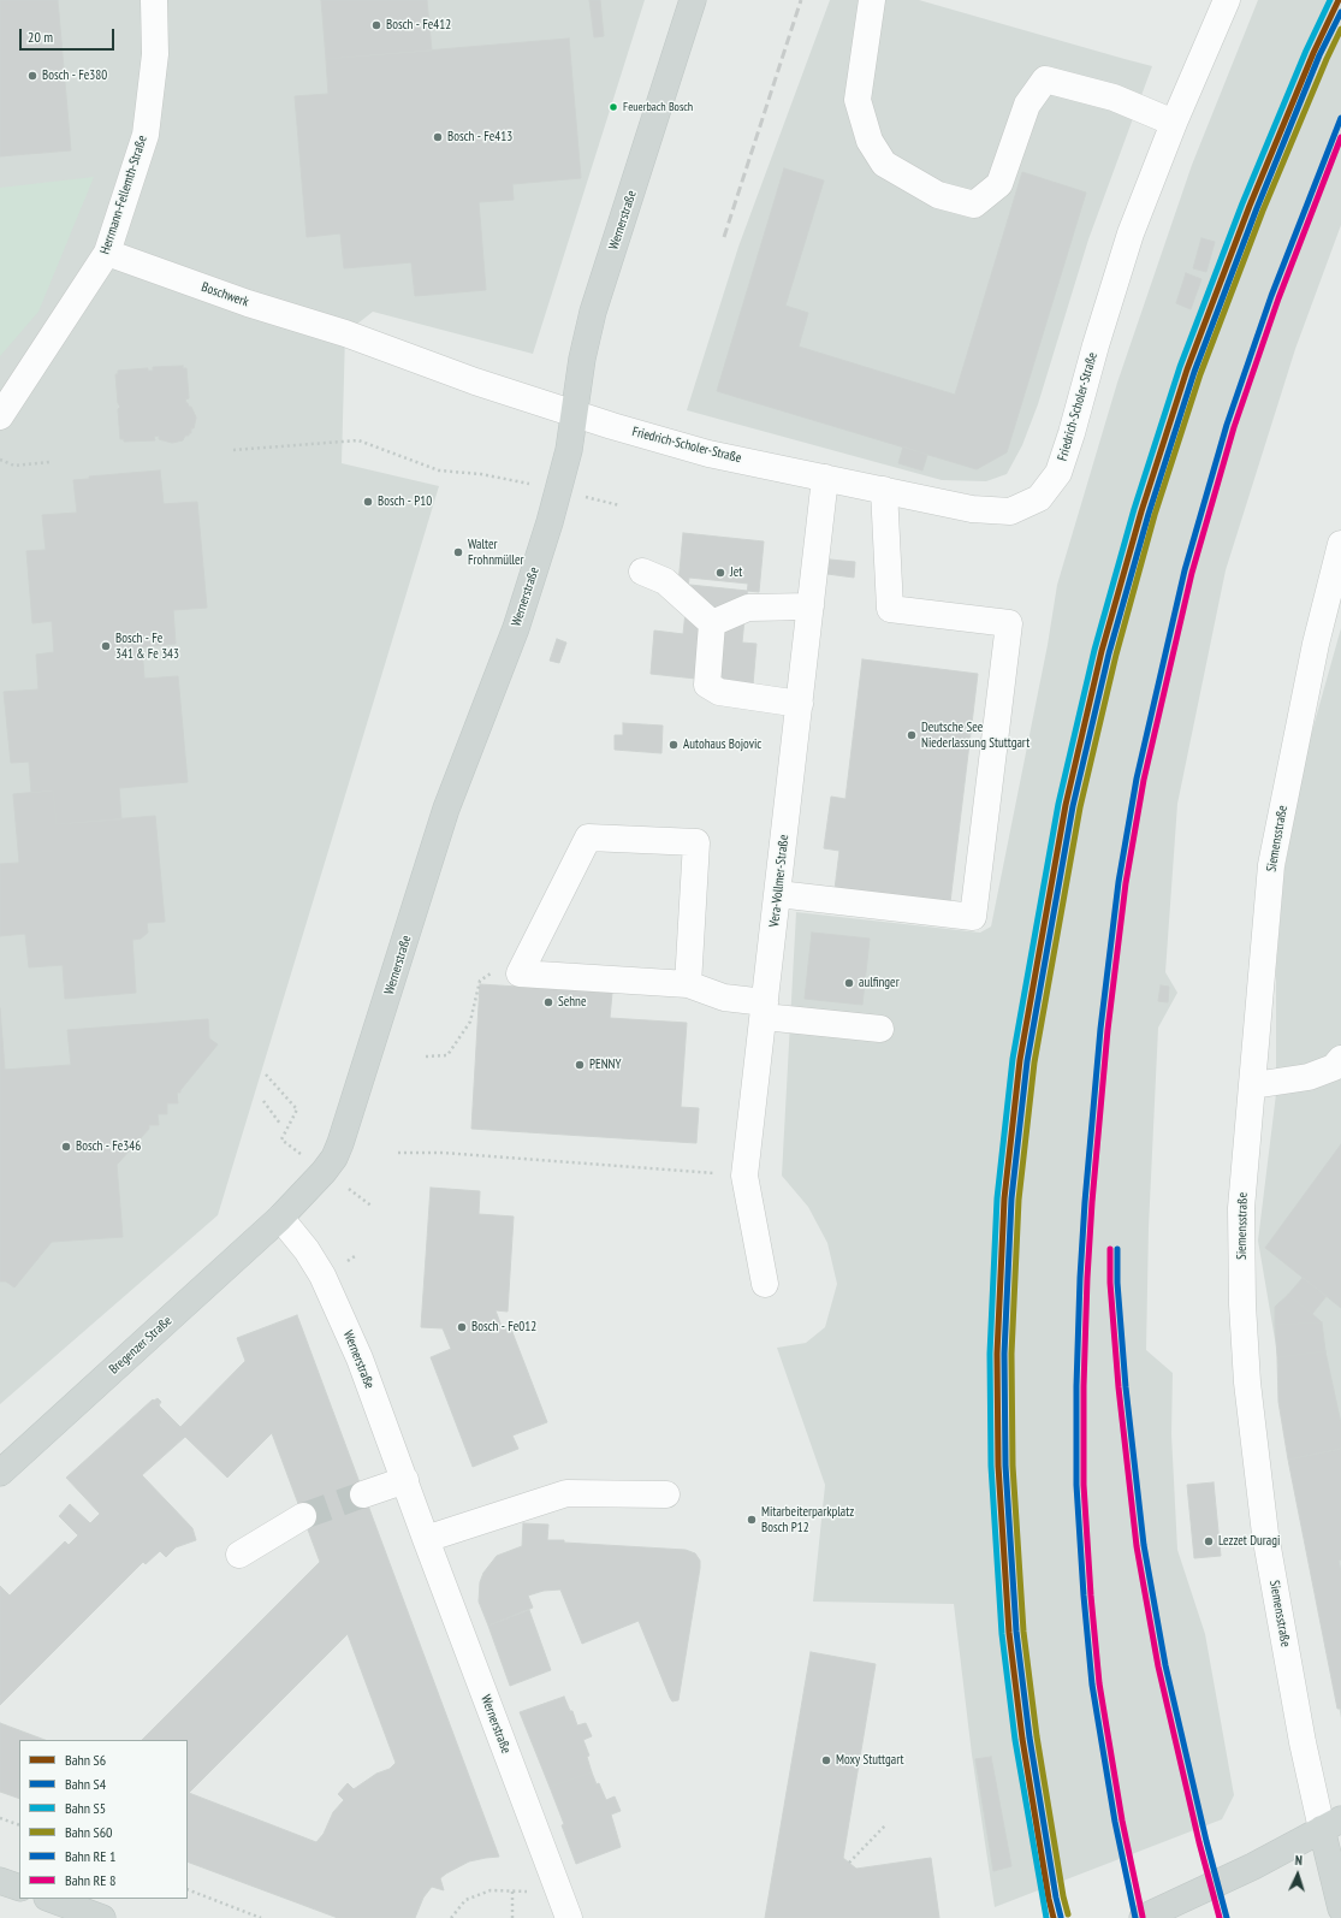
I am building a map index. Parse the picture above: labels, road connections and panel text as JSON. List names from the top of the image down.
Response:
{
  "streets": {
    "main road": ["Wernerstraße", "Siemensstraße", "Bregenzer Straße"],
    "street": [
      "Herrmann-Fellemth-Straße",
      "Boschwerk",
      "Friedrich-Scholer-Straße",
      "Vera-Vollmer-Straße"
    ]
  },
  "crossings": [
    ["Herrmann-Fellemth-Straße", "Boschwerk"],
    ["Wernerstraße", "Boschwerk"],
    ["Wernerstraße", "Friedrich-Scholer-Straße"],
    ["Wernerstraße", "Bregenzer Straße"],
    ["Boschwerk", "Friedrich-Scholer-Straße"],
    ["Friedrich-Scholer-Straße", "Vera-Vollmer-Straße"]
  ],
  "places": [
    "Bosch - Fe412",
    "Bosch - Fe380",
    "Feuerbach Bosch",
    "Bosch - Fe413",
    "Bosch - P10",
    "Walter Frohnmüller",
    "Jet",
    "Bosch - Fe 341 & Fe 343",
    "Deutsche See Niederlassung Stuttgart",
    "Autohaus Bojovic",
    "aulfinger",
    "Sehne",
    "PENNY",
    "Bosch - Fe346",
    "Bosch - Fe012",
    "Mitarbeiterparkplatz Bosch P12",
    "Lezzet Duragi",
    "Moxy Stuttgart"
  ],
  "lines": [
    "rail line S6",
    "rail line S5",
    "rail line S4",
    "rail line S60"
  ],
  "legend": [
    "Bahn S6",
    "Bahn S4",
    "Bahn S5",
    "Bahn S60",
    "Bahn RE 1",
    "Bahn RE 8"
  ],
  "scale_bar": "20 m",
  "north": "top"
}
